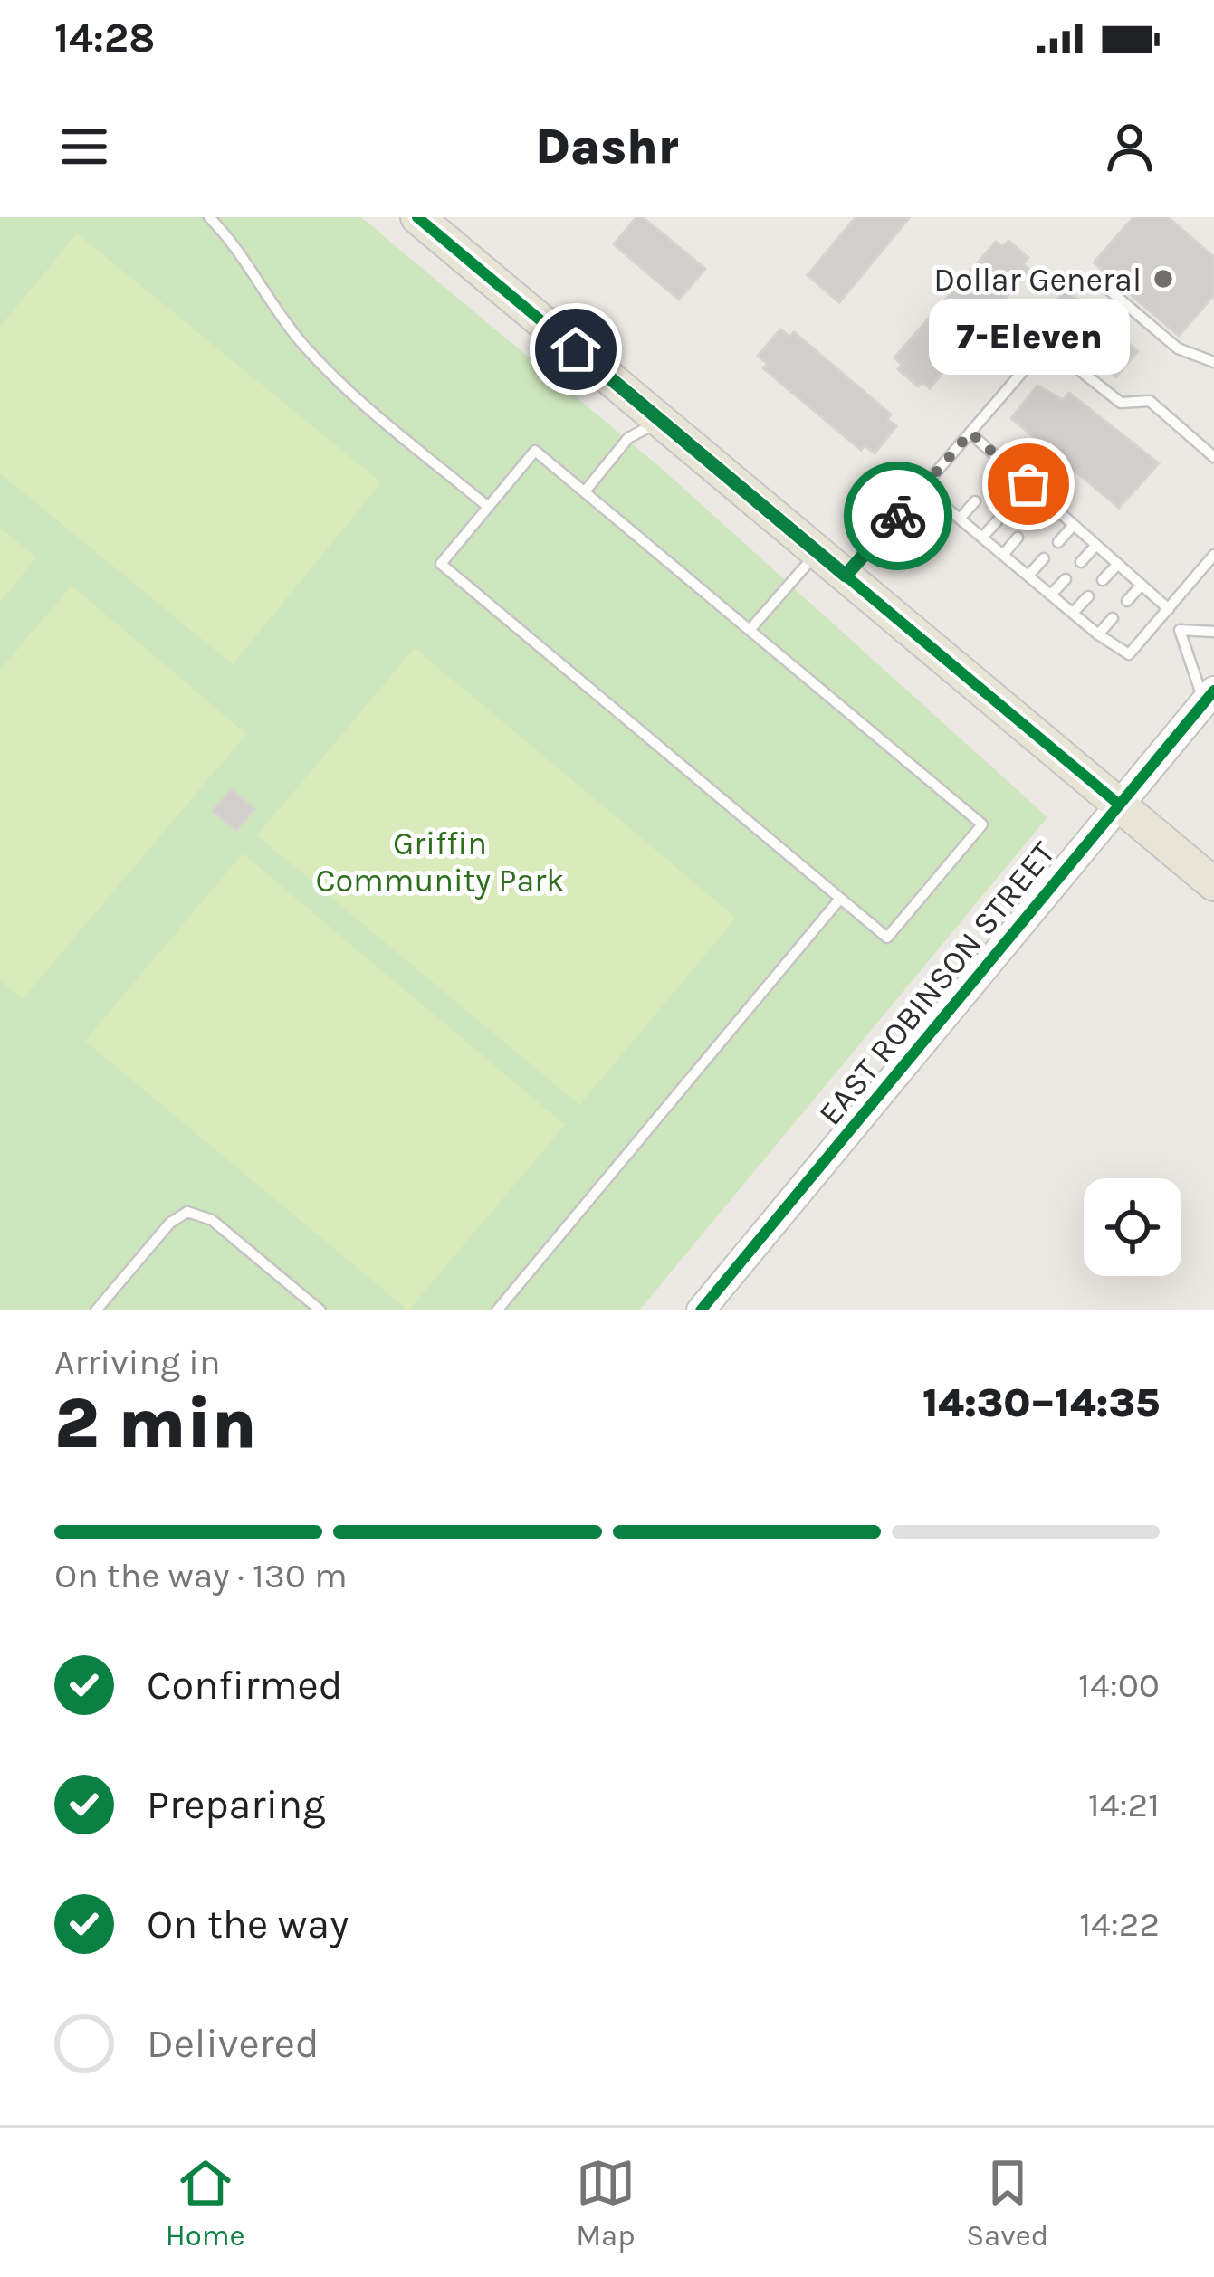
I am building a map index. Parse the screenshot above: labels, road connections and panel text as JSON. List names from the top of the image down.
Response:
{
  "streets": {
    "main road": ["EAST ROBINSON STREET"]
  },
  "parks": ["Griffin Community Park"],
  "places": ["Dollar General", "7-Eleven"],
  "page": {
    "status": "14:28",
    "header": "Dashr",
    "bubble": "7-Eleven",
    "heading": ["2 min", "Arriving in", "14:30–14:35"],
    "bar": "On the way · 130 m",
    "list": [
      ["Confirmed", "14:00"],
      ["Preparing", "14:21"],
      ["On the way", "14:22"],
      "Delivered"
    ],
    "tabs": ["Home", "Map", "Saved"]
  }
}
